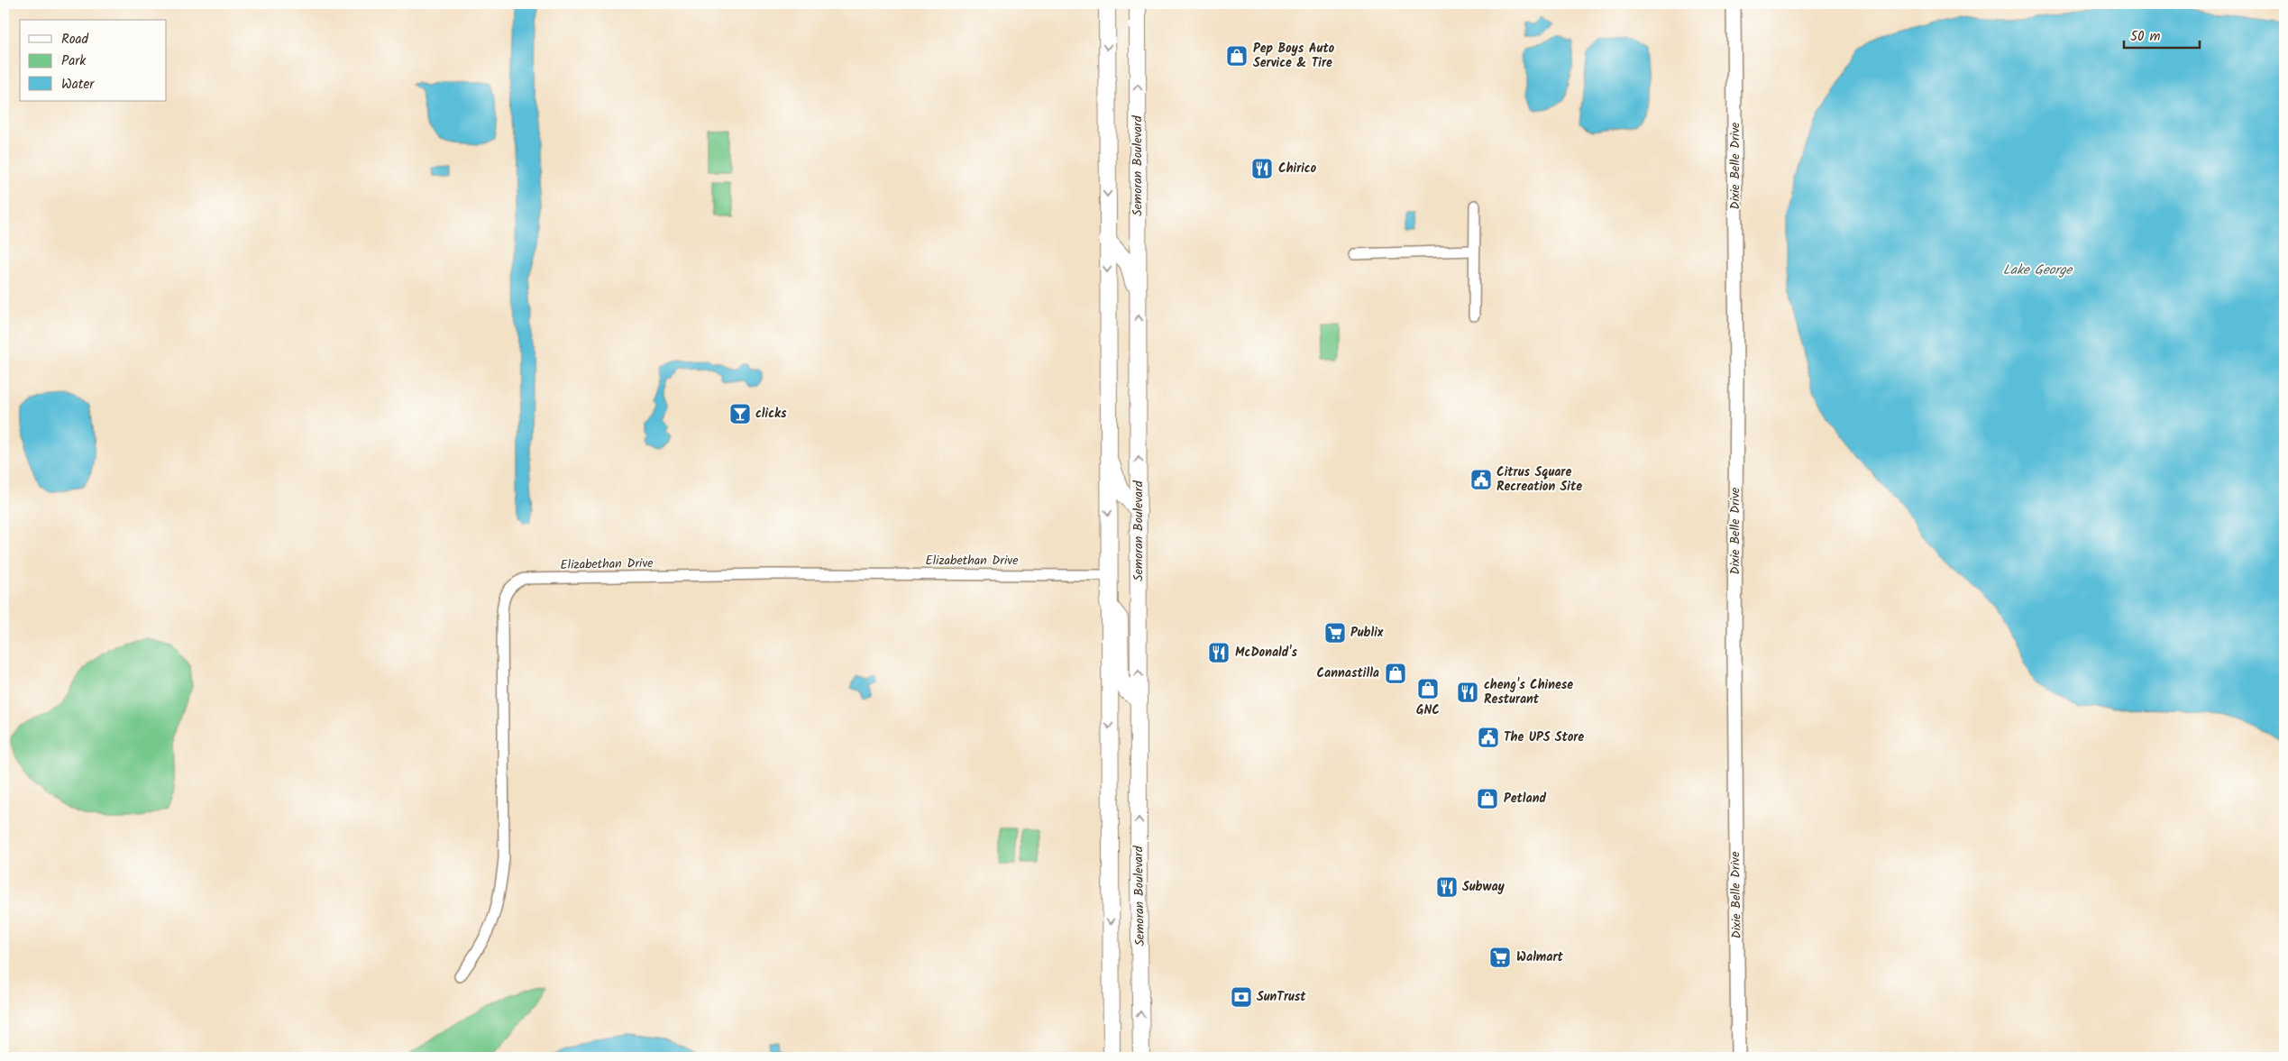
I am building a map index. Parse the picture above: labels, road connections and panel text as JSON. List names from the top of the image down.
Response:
{
  "streets": {
    "main road": ["Semoran Boulevard"],
    "street": ["Dixie Belle Drive", "Elizabethan Drive"]
  },
  "water": ["Lake George"],
  "places": {
    "shop": [
      "Pep Boys Auto Service & Tire",
      "Cannastilla",
      "GNC",
      "Petland"
    ],
    "restaurant": [
      "Chirico",
      "McDonald's",
      "cheng's Chinese Resturant",
      "Subway"
    ],
    "bar": ["clicks"],
    "public building": ["Citrus Square Recreation Site", "The UPS Store"],
    "supermarket": ["Publix", "Walmart"],
    "bank": ["SunTrust"]
  },
  "legend": ["Road", "Park", "Water"],
  "scale_bar": "50 m"
}
